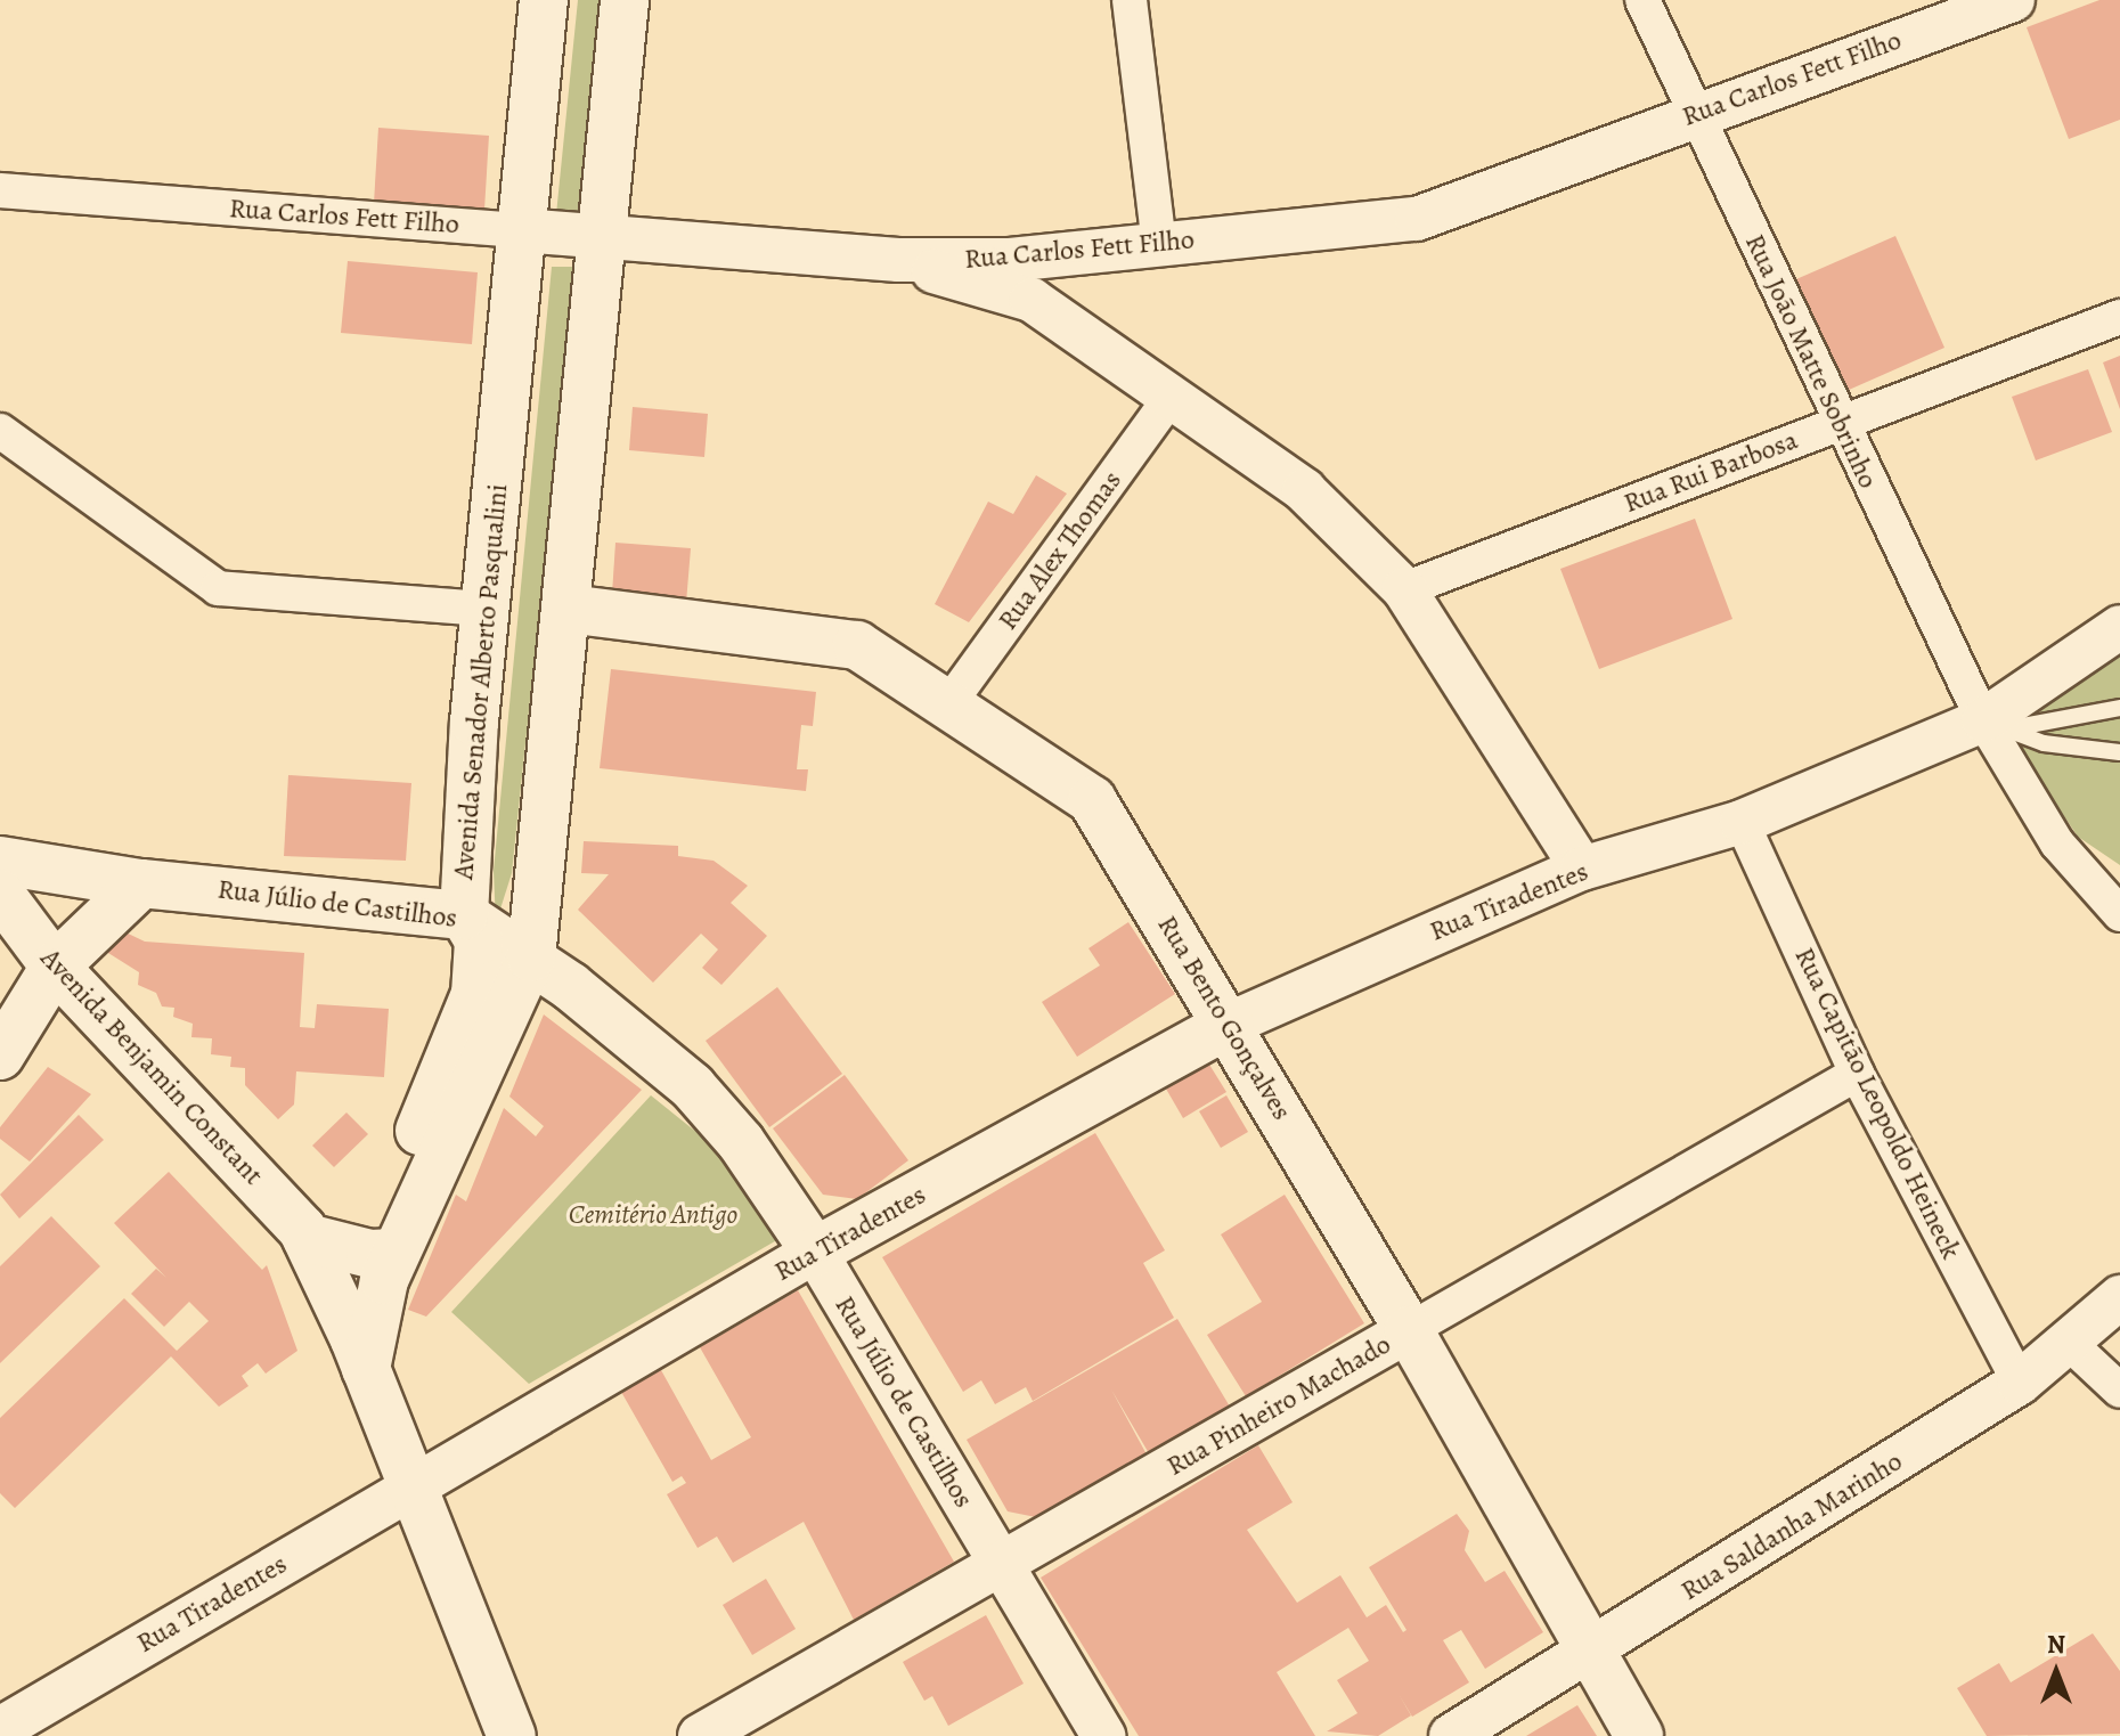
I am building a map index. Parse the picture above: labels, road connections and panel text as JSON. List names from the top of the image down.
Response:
{
  "streets": {
    "main road": [
      "Avenida Senador Alberto Pasqualini",
      "Rua Tiradentes",
      "Rua Júlio de Castilhos",
      "Rua Bento Gonçalves",
      "Avenida Benjamin Constant"
    ],
    "street": [
      "Rua Carlos Fett Filho",
      "Rua João Matte Sobrinho",
      "Rua Rui Barbosa",
      "Rua Alex Thomas",
      "Rua Capitão Leopoldo Heineck",
      "Rua Pinheiro Machado",
      "Rua Saldanha Marinho"
    ]
  },
  "crossings": [
    ["Rua Carlos Fett Filho", "Rua João Matte Sobrinho"],
    ["Rua Carlos Fett Filho", "Avenida Senador Alberto Pasqualini"],
    ["Rua João Matte Sobrinho", "Rua Rui Barbosa"],
    ["Rua João Matte Sobrinho", "Rua Tiradentes"],
    ["Rua Alex Thomas", "Rua Bento Gonçalves"],
    ["Avenida Senador Alberto Pasqualini", "Rua Júlio de Castilhos"],
    ["Avenida Senador Alberto Pasqualini", "Rua Bento Gonçalves"],
    ["Avenida Senador Alberto Pasqualini", "Avenida Benjamin Constant"],
    ["Rua Tiradentes", "Rua Júlio de Castilhos"],
    ["Rua Tiradentes", "Rua Bento Gonçalves"],
    ["Rua Tiradentes", "Avenida Benjamin Constant"],
    ["Rua Tiradentes", "Rua Capitão Leopoldo Heineck"],
    ["Rua Júlio de Castilhos", "Rua Pinheiro Machado"],
    ["Rua Bento Gonçalves", "Rua Pinheiro Machado"],
    ["Rua Bento Gonçalves", "Rua Saldanha Marinho"],
    ["Rua Capitão Leopoldo Heineck", "Rua Pinheiro Machado"],
    ["Rua Capitão Leopoldo Heineck", "Rua Saldanha Marinho"]
  ],
  "parks": ["Cemitério Antigo"],
  "north": "top"
}
